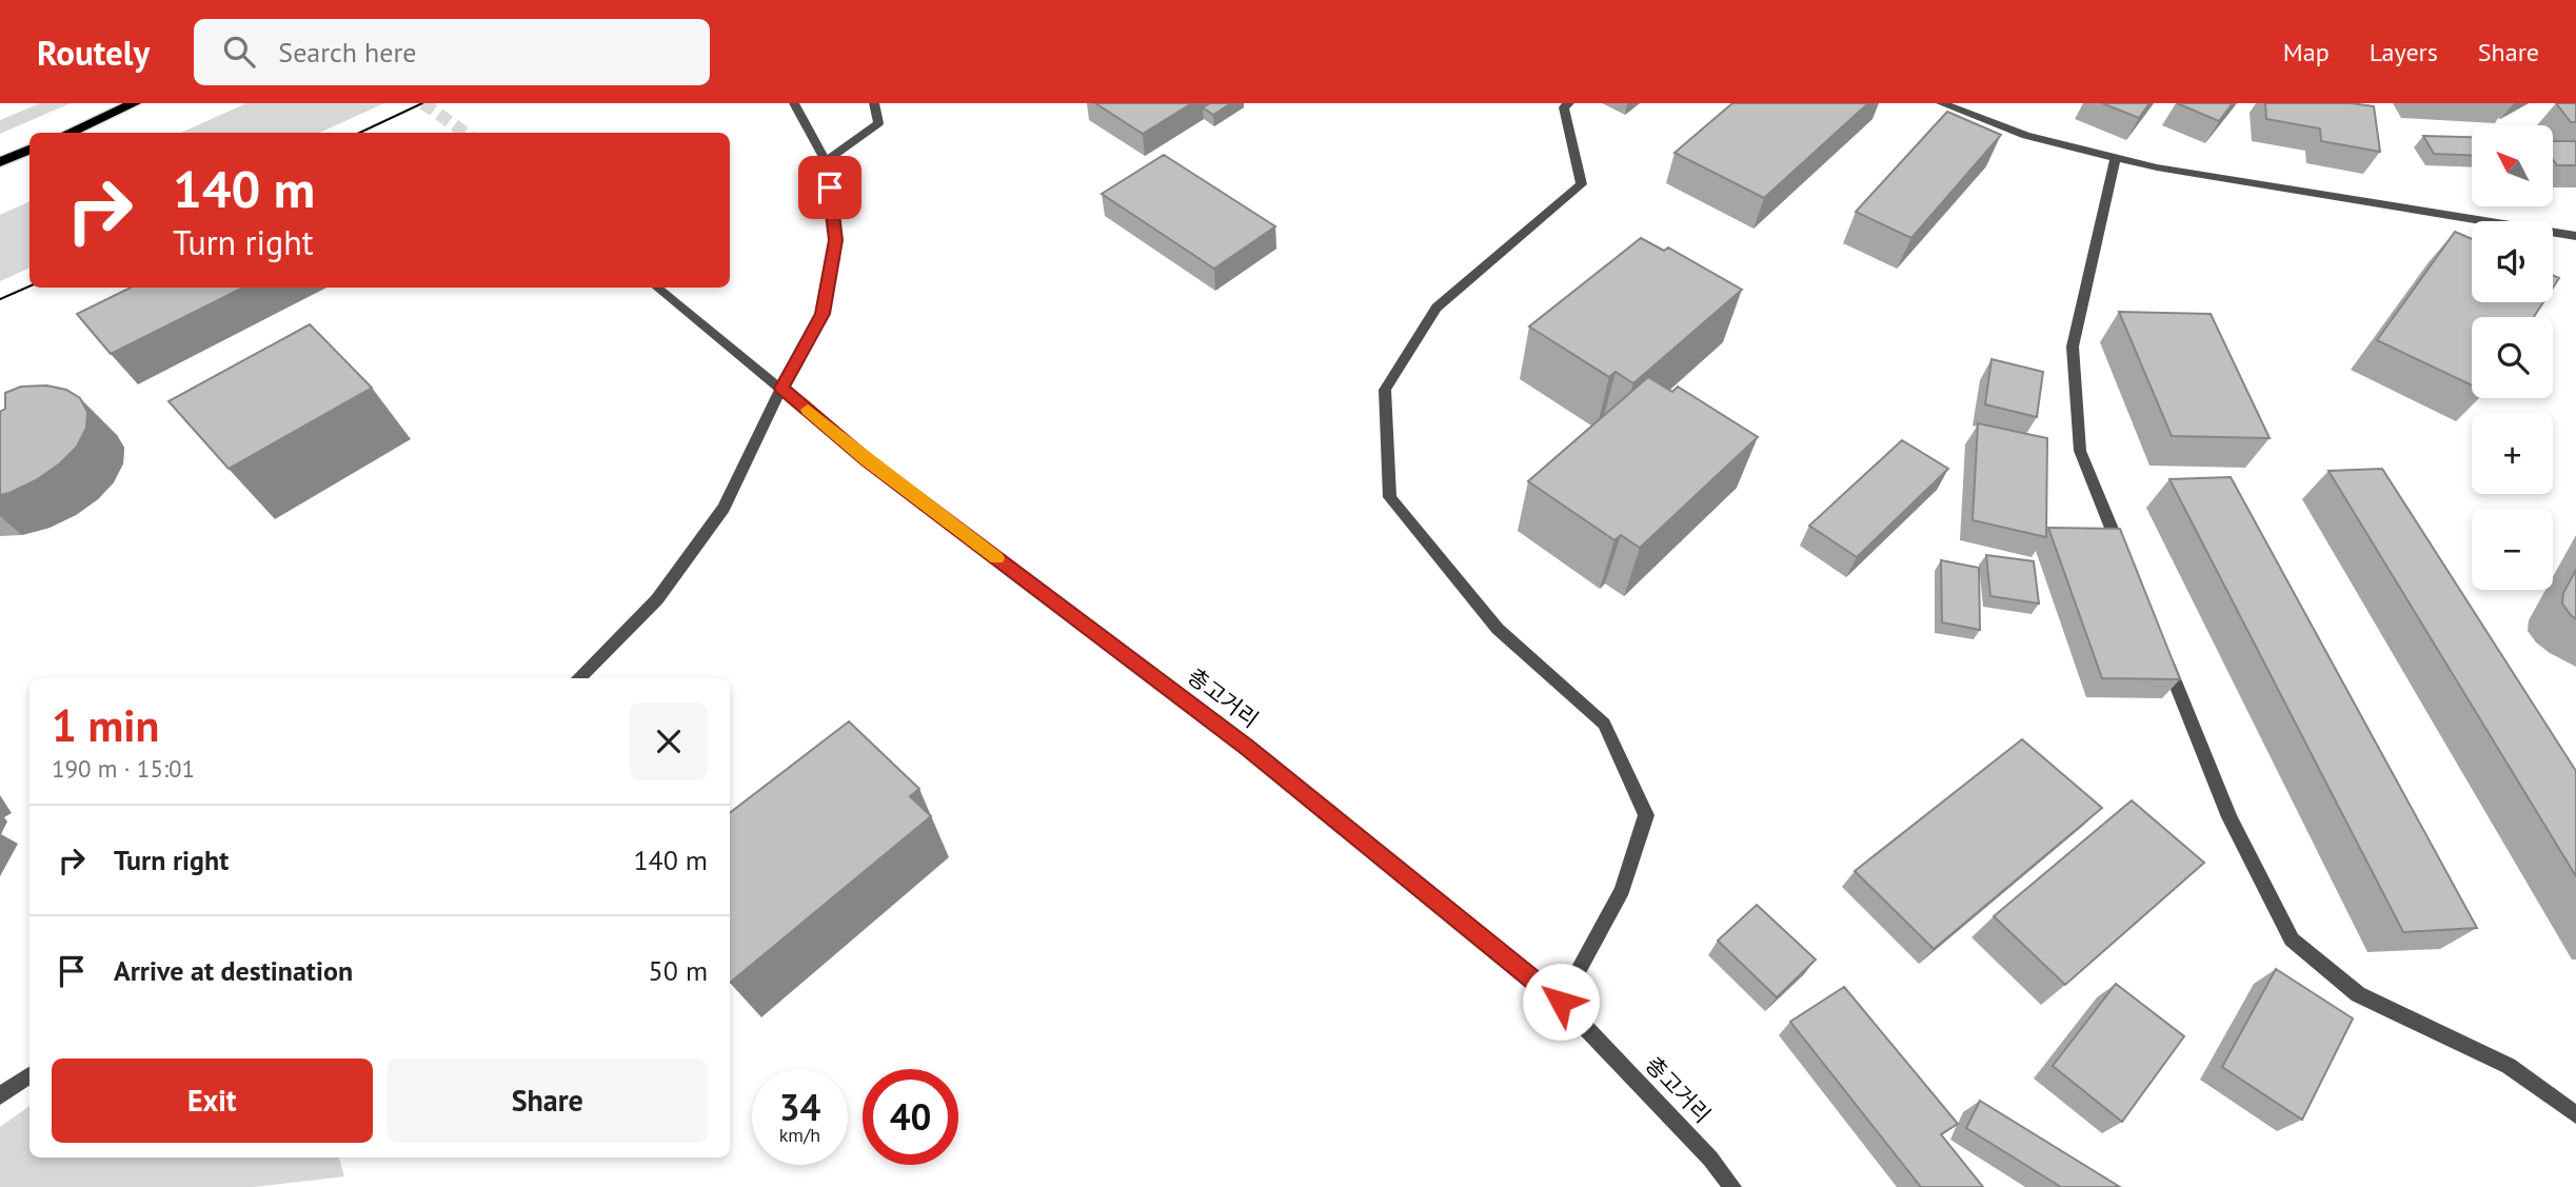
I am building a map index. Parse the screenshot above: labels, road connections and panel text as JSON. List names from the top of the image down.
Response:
{
  "streets": {
    "street": ["총고거리"]
  },
  "north": "top left",
  "page": {
    "header": "Routely",
    "search": "Search here",
    "nav": ["Map", "Layers", "Share"],
    "map_buttons": ["+", "−"],
    "turn": ["140 m", "Turn right"],
    "heading": ["1 min", "190 m · 15:01"],
    "list": [
      {
        "name": "Turn right",
        "value": "140 m"
      },
      {
        "name": "Arrive at destination",
        "value": "50 m"
      }
    ],
    "buttons": ["Exit", "Share"],
    "speed": "34 km/h",
    "limit": "40"
  }
}
